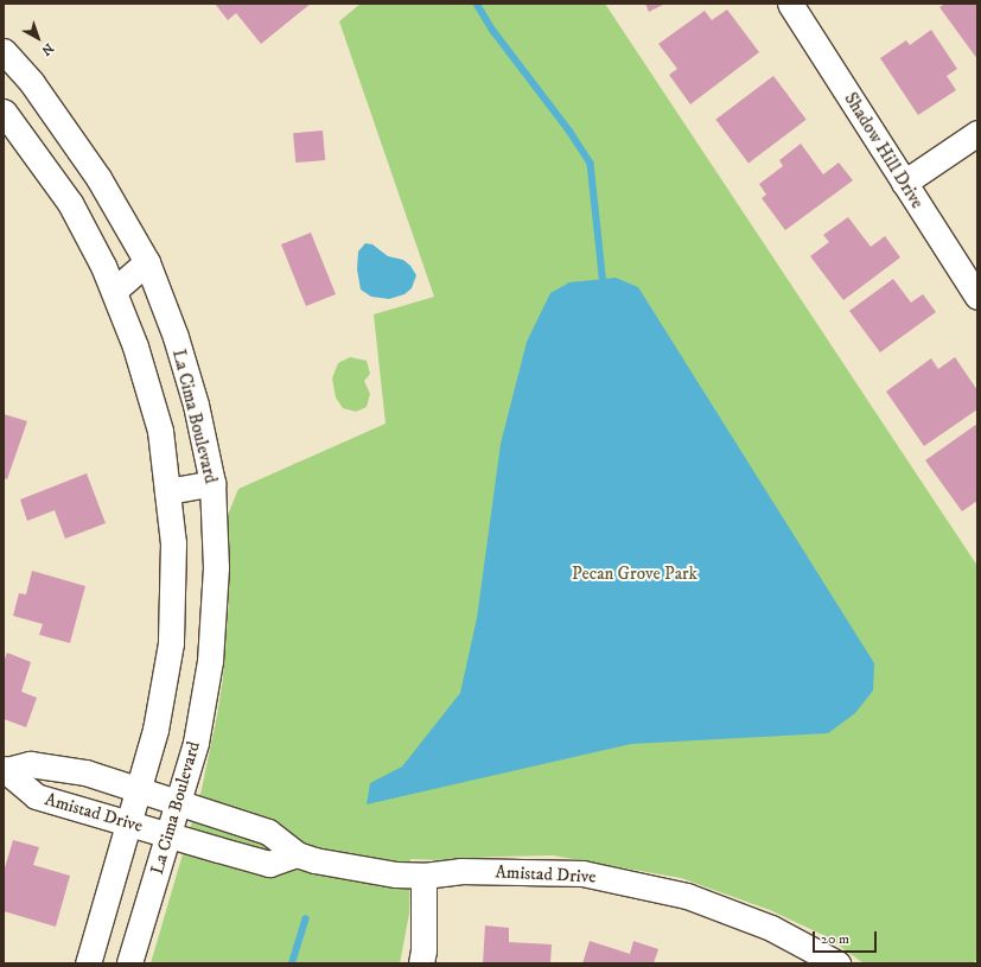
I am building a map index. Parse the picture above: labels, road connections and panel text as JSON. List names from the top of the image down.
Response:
{
  "streets": {
    "street": ["Shadow Hill Drive", "La Cima Boulevard", "Amistad Drive"]
  },
  "crossings": [
    ["La Cima Boulevard", "Amistad Drive"]
  ],
  "parks": ["Pecan Grove Park"],
  "scale_bar": "20 m",
  "north": "bottom right"
}
